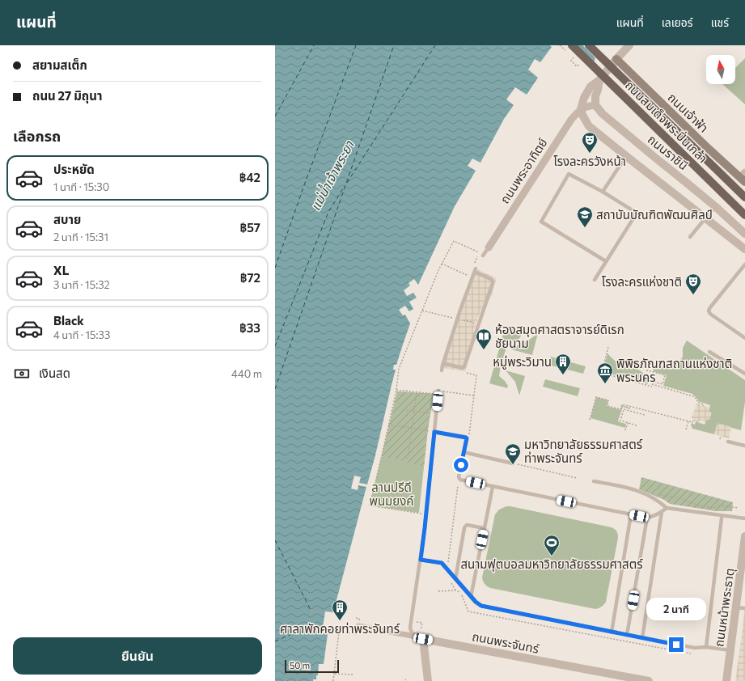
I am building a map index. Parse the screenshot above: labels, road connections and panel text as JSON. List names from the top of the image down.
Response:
{
  "streets": {
    "main road": ["ถนนเจ้าฟ้า", "ถนนสมเด็จพระปิ่นเกล้า"],
    "street": [
      "ถนนราชินี",
      "ถนนพระอาทิตย์",
      "ถนนหน้าพระธาตุ",
      "ถนนพระจันทร์"
    ]
  },
  "crossings": [
    ["ถนนเจ้าฟ้า", "ถนนพระอาทิตย์"]
  ],
  "water": ["แม่น้ำเจ้าพระยา"],
  "parks": ["ลานปรีดี พนมยงค์"],
  "places": {
    "theatre": ["โรงละครวังหน้า", "โรงละครแห่งชาติ"],
    "school or university": ["สถาบันบัณฑิตพัฒนศิลป์", "มหาวิทยาลัยธรรมศาสตร์ ท่าพระจันทร์"],
    "library": ["ห้องสมุดศาสตราจารย์ดิเรก ชัยนาม"],
    "building": ["หมู่พระวิมาน", "ศาลาพักคอยท่าพระจันทร์"],
    "museum": ["พิพิธภัณฑสถานแห่งชาติ พระนคร"],
    "sports": ["สนามฟุตบอลมหาวิทยาลัยธรรมศาสตร์"]
  },
  "scale_bar": "50 m",
  "north": "top",
  "page": {
    "header": "แผนที่",
    "nav": ["แผนที่", "เลเยอร์", "แชร์"],
    "banner": ["สยามสเต็ก", "ถนน 27 มิถุนา"],
    "heading": "เลือกรถ",
    "list": [
      {
        "name": "ประหยัด",
        "note": "1 นาที · 15:30",
        "value": "฿42"
      },
      {
        "name": "สบาย",
        "note": "2 นาที · 15:31",
        "value": "฿57"
      },
      {
        "name": "XL",
        "note": "3 นาที · 15:32",
        "value": "฿72"
      },
      {
        "name": "Black",
        "note": "4 นาที · 15:33",
        "value": "฿33"
      }
    ],
    "pay": ["เงินสด", "440 m"],
    "bubble": "2 นาที",
    "buttons": "ยืนยัน",
    "scale": "50 m"
  }
}
